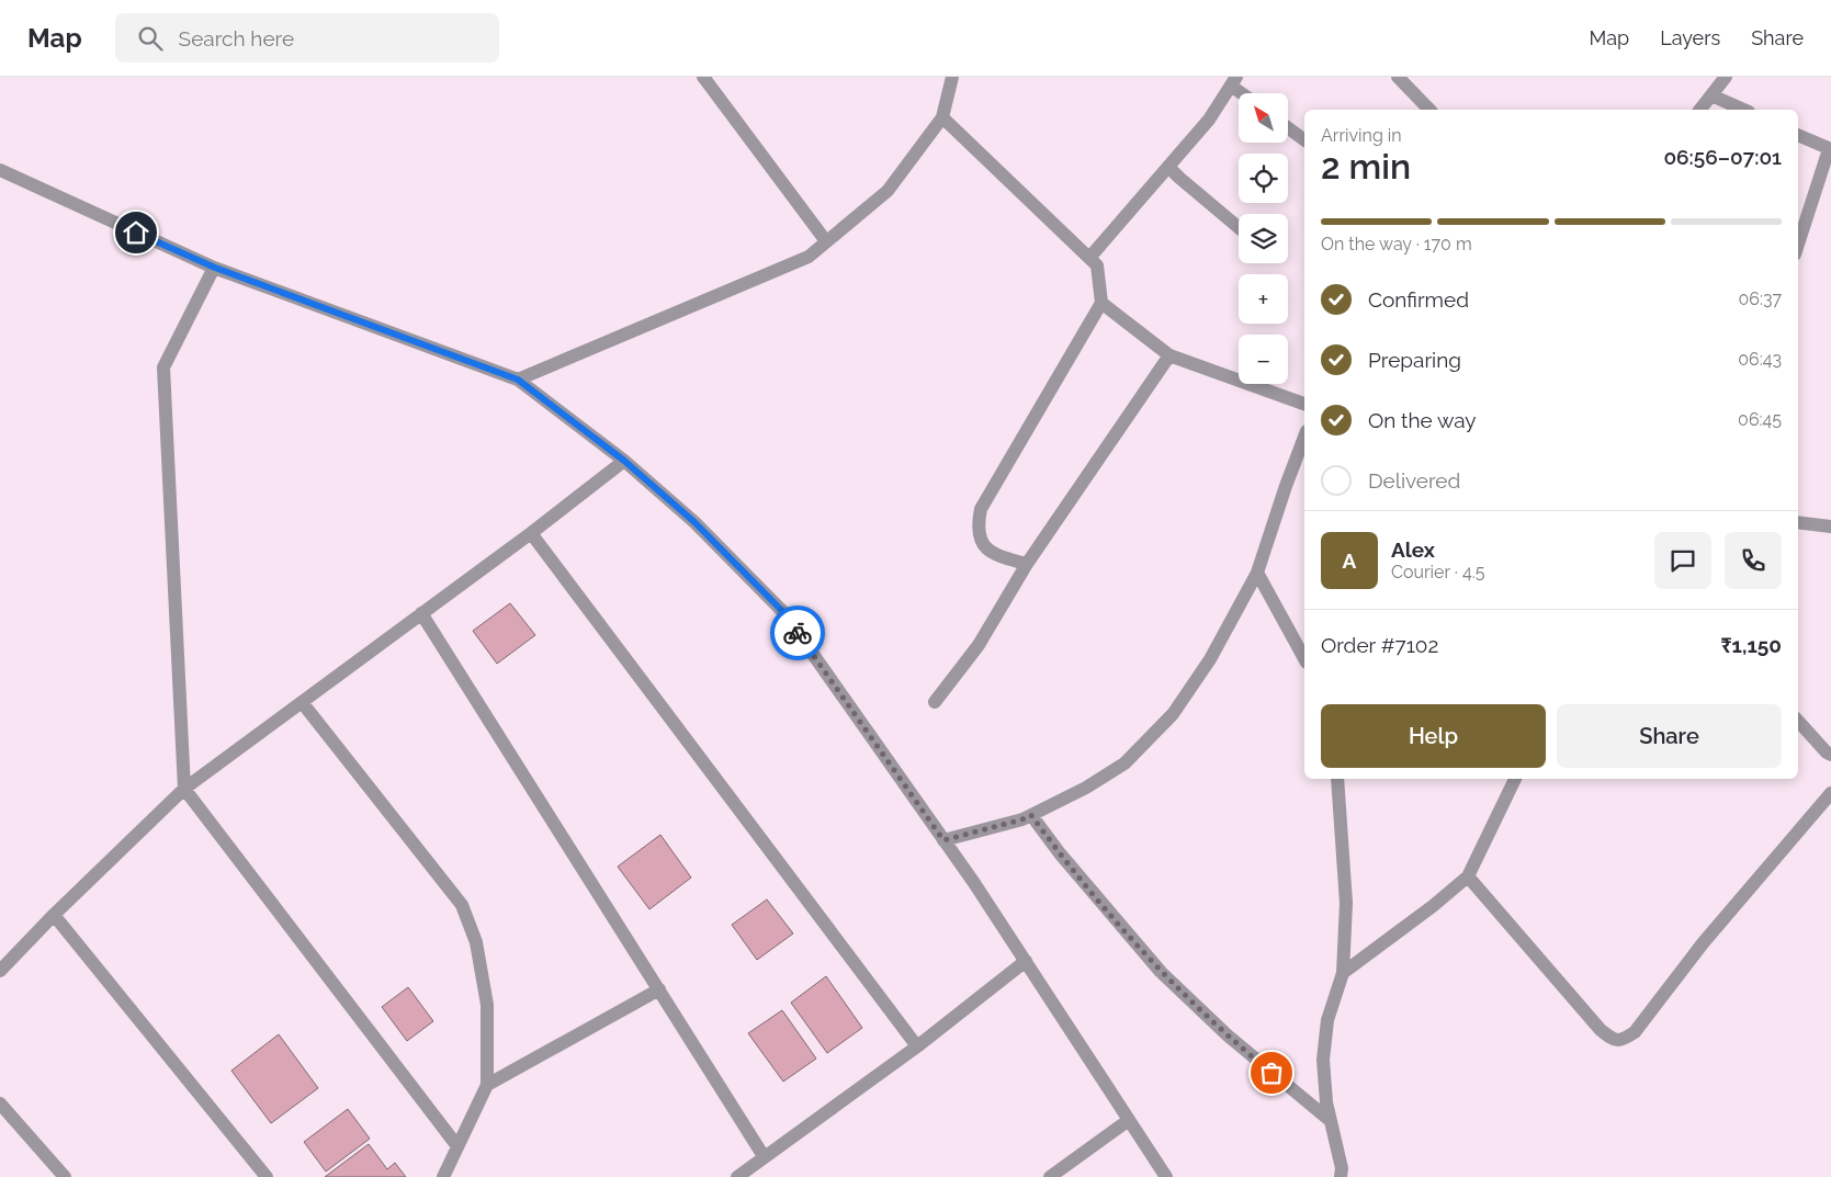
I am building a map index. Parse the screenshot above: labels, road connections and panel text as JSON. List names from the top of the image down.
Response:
{
  "north": "top left",
  "page": {
    "header": "Map",
    "search": "Search here",
    "nav": ["Map", "Layers", "Share"],
    "map_buttons": ["+", "−"],
    "heading": ["2 min", "Arriving in", "06:56–07:01"],
    "panel": [
      "Alex",
      "Courier · 4.5",
      "Order #7102",
      "₹1,150"
    ],
    "bar": "On the way · 170 m",
    "list": [
      ["Confirmed", "06:37"],
      ["Preparing", "06:43"],
      ["On the way", "06:45"],
      "Delivered"
    ],
    "round": "A",
    "buttons": ["Help", "Share"]
  }
}
